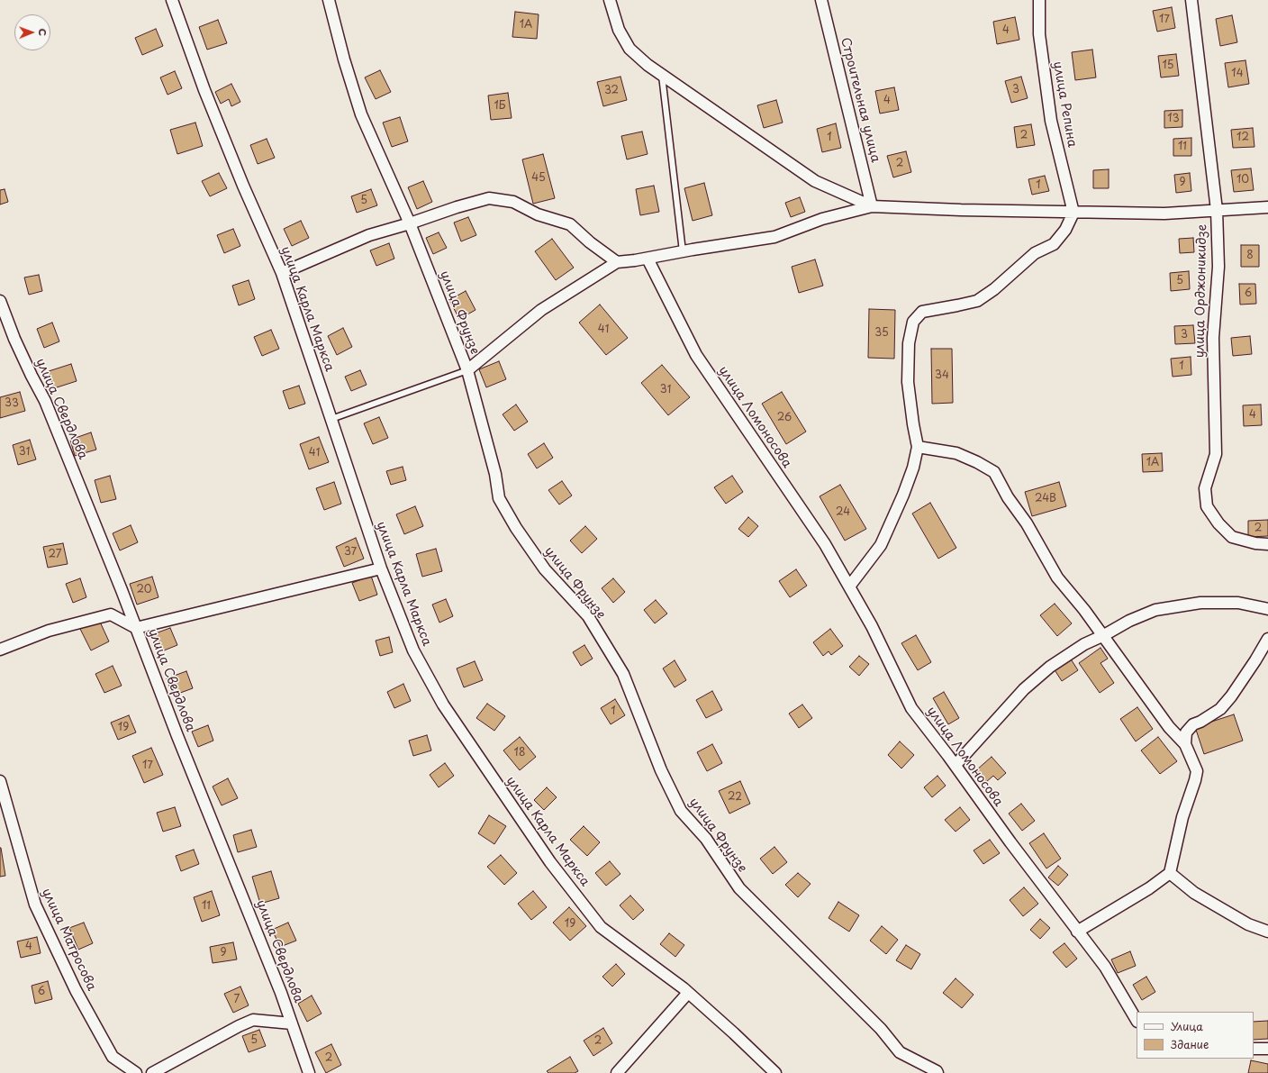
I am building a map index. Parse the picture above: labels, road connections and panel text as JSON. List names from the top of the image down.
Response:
{
  "streets": {
    "street": [
      "Строительная улица",
      "улица Репина",
      "улица Орджоникидзе",
      "улица Карла Маркса",
      "улица Фрунзе",
      "улица Свердлова",
      "улица Ломоносова",
      "улица Матросова"
    ]
  },
  "house_numbers": [
    "17",
    "1А",
    "4",
    "15",
    "14",
    "3",
    "32",
    "4",
    "1Б",
    "13",
    "2",
    "1",
    "12",
    "11",
    "2",
    "45",
    "10",
    "9",
    "1",
    "5",
    "8",
    "5",
    "6",
    "41",
    "35",
    "3",
    "1",
    "34",
    "31",
    "33",
    "4",
    "26",
    "31",
    "41",
    "1А",
    "24В",
    "24",
    "2",
    "37",
    "27",
    "20",
    "1",
    "19",
    "18",
    "17",
    "22",
    "11",
    "19",
    "4",
    "9",
    "6",
    "7",
    "5",
    "2",
    "2"
  ],
  "legend": ["Улица", "Здание"],
  "north": "right"
}
